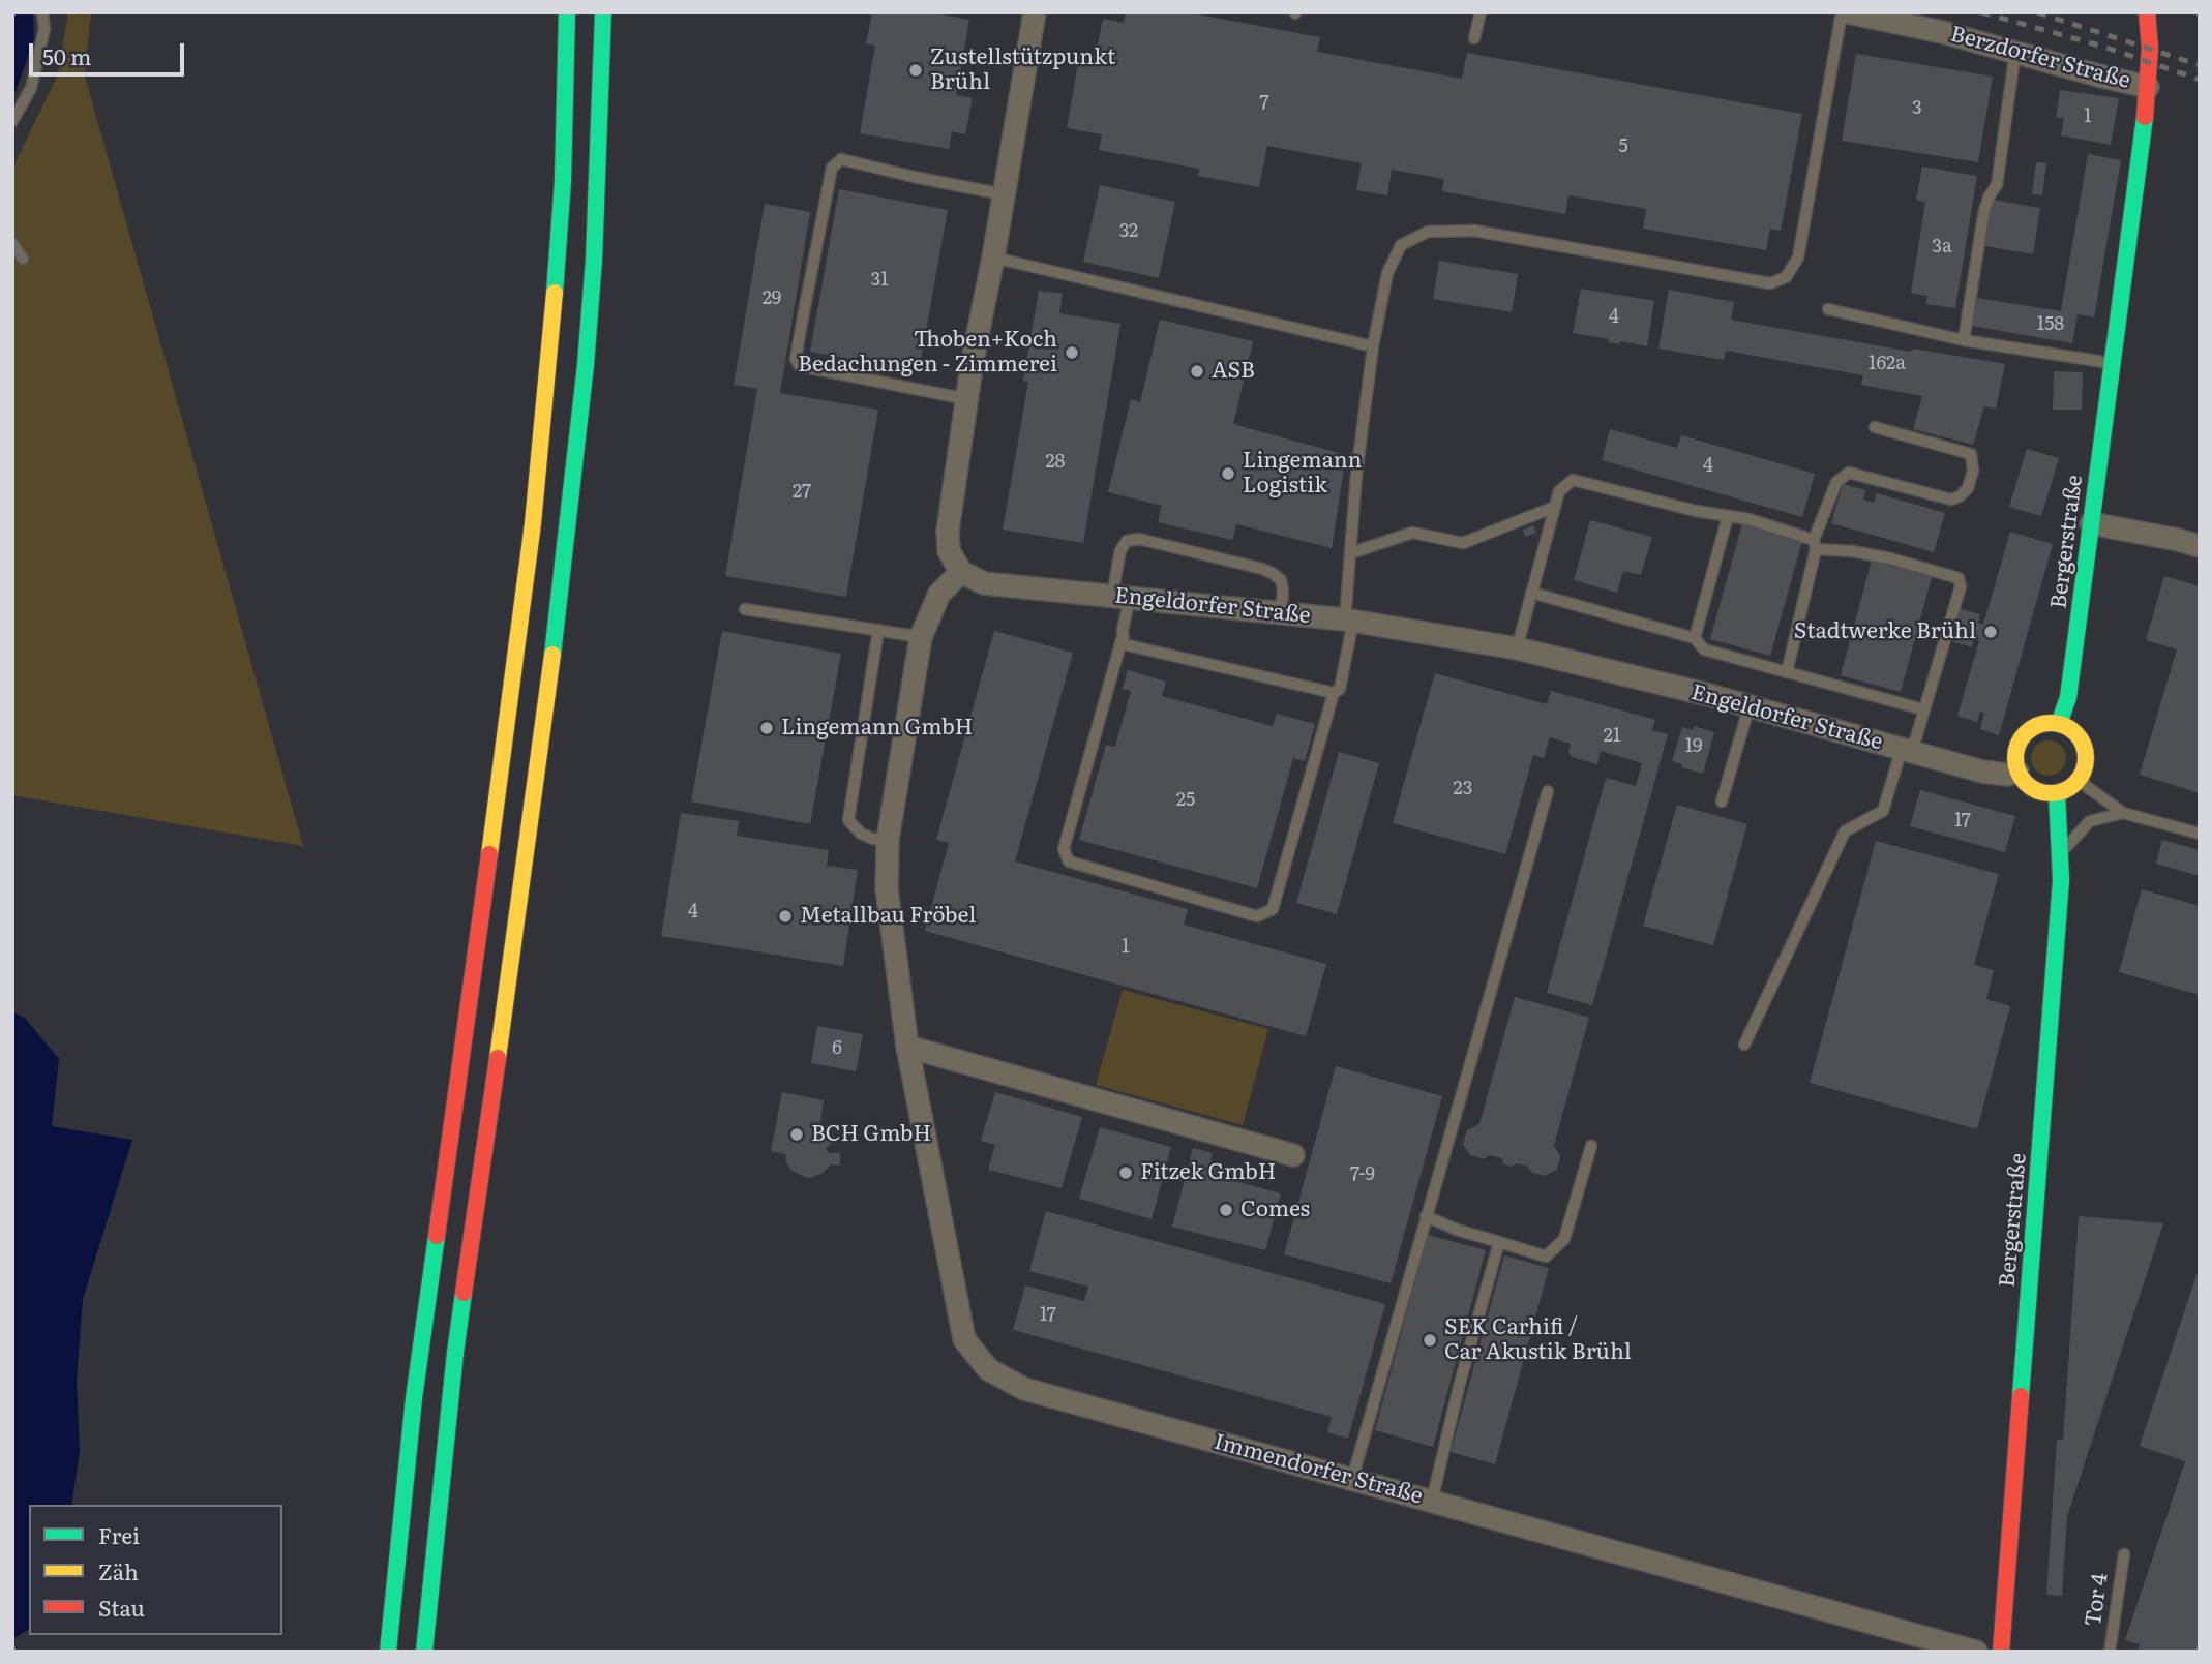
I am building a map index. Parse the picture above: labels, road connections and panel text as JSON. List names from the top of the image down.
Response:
{
  "streets": {
    "main road": ["Bergerstraße"],
    "street": ["Berzdorfer Straße", "Engeldorfer Straße", "Immendorfer Straße"],
    "lane": ["Tor 4"]
  },
  "crossings": [
    ["Berzdorfer Straße", "Bergerstraße"],
    ["Bergerstraße", "Engeldorfer Straße"],
    ["Engeldorfer Straße", "Immendorfer Straße"]
  ],
  "places": [
    "Zustellstützpunkt Brühl",
    "Thoben+Koch Bedachungen - Zimmerei",
    "ASB",
    "Lingemann Logistik",
    "Stadtwerke Brühl",
    "Lingemann GmbH",
    "Metallbau Fröbel",
    "BCH GmbH",
    "Fitzek GmbH",
    "Comes",
    "SEK Carhifi / Car Akustik Brühl"
  ],
  "house_numbers": [
    "7",
    "3",
    "1",
    "5",
    "32",
    "3a",
    "31",
    "29",
    "4",
    "158",
    "162a",
    "28",
    "4",
    "27",
    "21",
    "19",
    "23",
    "25",
    "17",
    "4",
    "1",
    "6",
    "7-9",
    "17"
  ],
  "legend": ["Frei", "Zäh", "Stau"],
  "scale_bar": "50 m"
}
